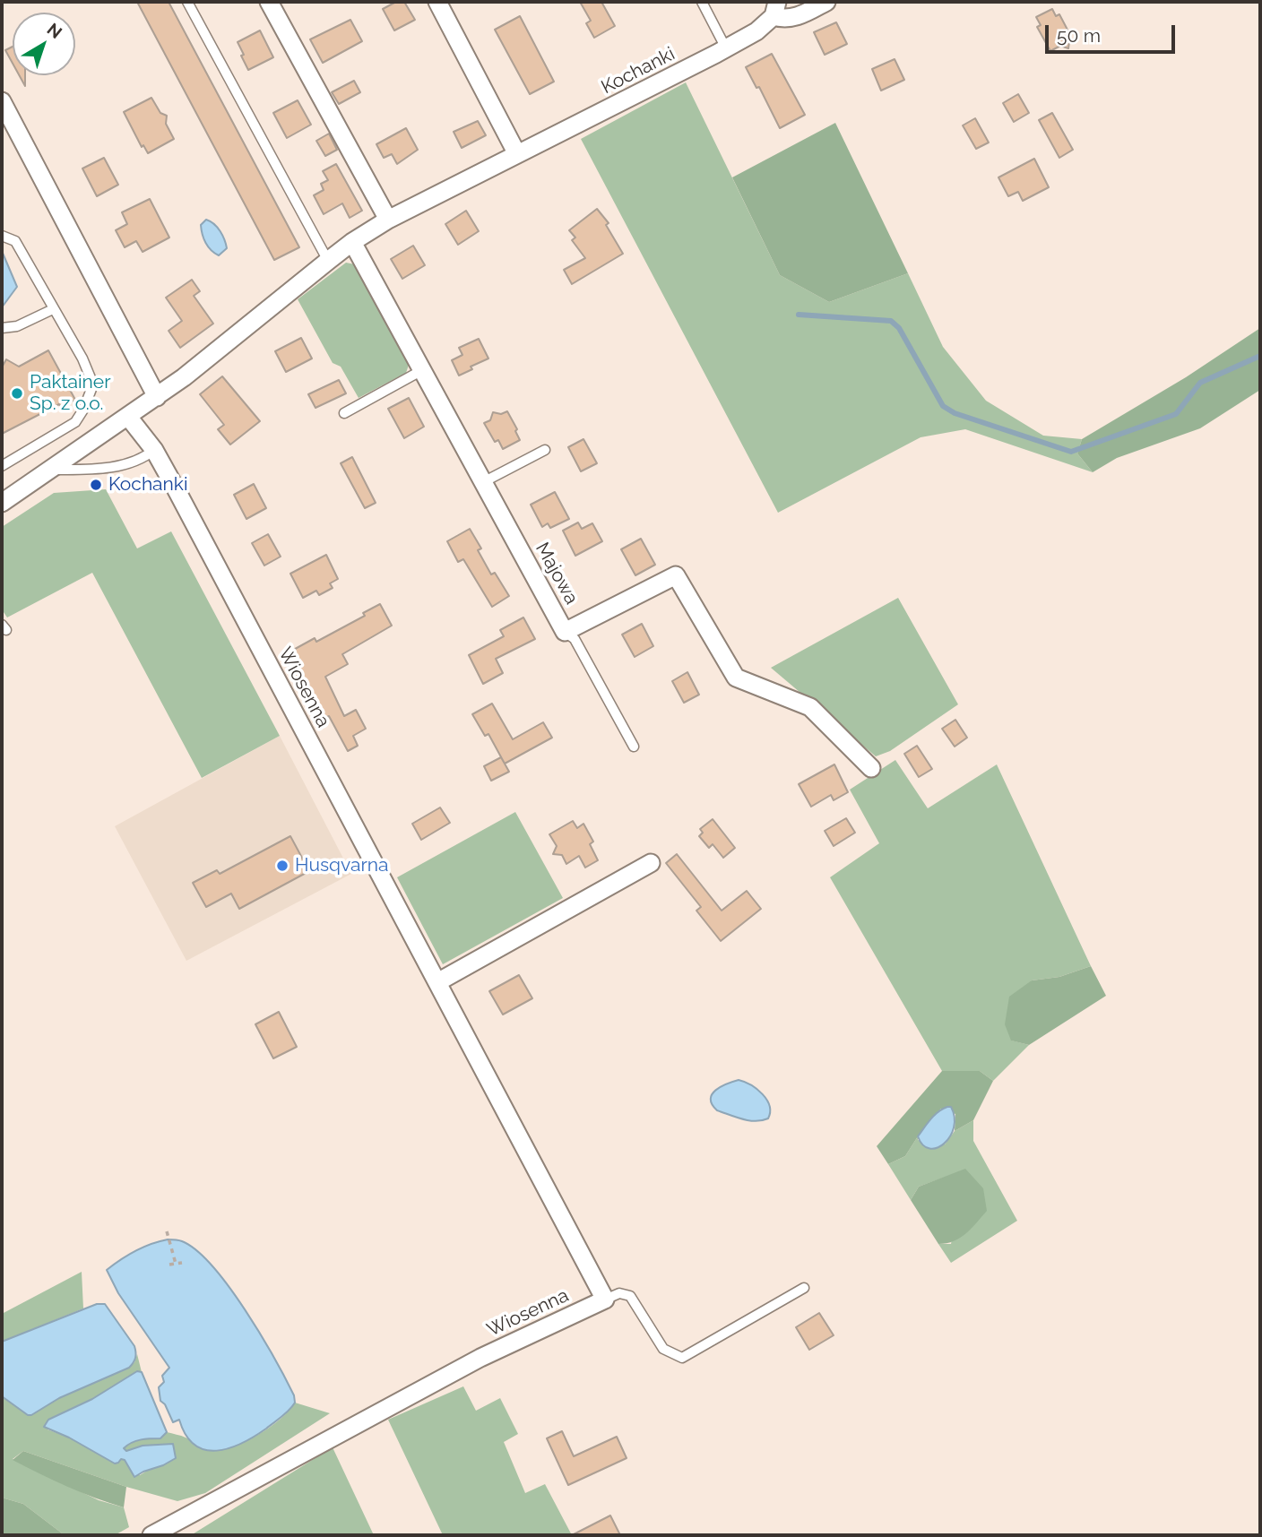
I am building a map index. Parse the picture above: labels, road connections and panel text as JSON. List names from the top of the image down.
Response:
{
  "streets": {
    "street": ["Kochanki", "Majowa", "Wiosenna"]
  },
  "crossings": [
    ["Kochanki", "Majowa"],
    ["Kochanki", "Wiosenna"]
  ],
  "places": ["Paktainer Sp. z o.o.", "Kochanki", "Husqvarna"],
  "scale_bar": "50 m",
  "north": "top right"
}
